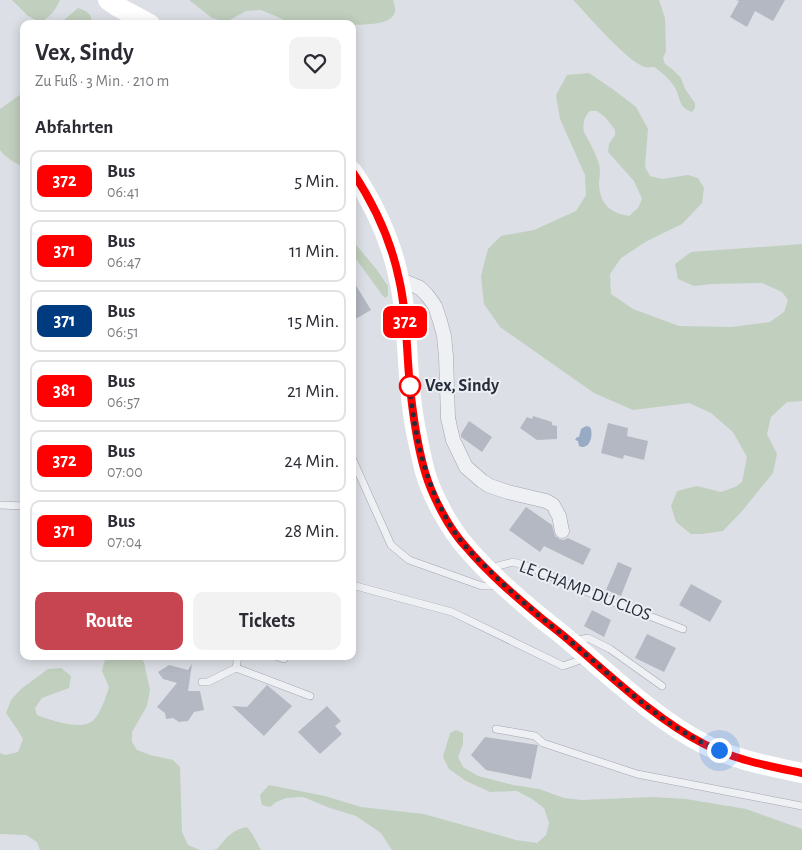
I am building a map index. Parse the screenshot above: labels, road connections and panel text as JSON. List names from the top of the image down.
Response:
{
  "streets": {
    "lane": ["LE CHAMP DU CLOS"]
  },
  "places": ["Vex, Sindy"],
  "lines": ["bus line 372"],
  "page": {
    "on_map": "372",
    "heading": [
      ["Vex, Sindy", "Zu Fuß · 3 Min. · 210 m"],
      "Abfahrten"
    ],
    "list": [
      {
        "mark": "372",
        "name": "Bus",
        "note": "06:41",
        "value": "5 Min."
      },
      {
        "mark": "371",
        "name": "Bus",
        "note": "06:47",
        "value": "11 Min."
      },
      {
        "mark": "371",
        "name": "Bus",
        "note": "06:51",
        "value": "15 Min."
      },
      {
        "mark": "381",
        "name": "Bus",
        "note": "06:57",
        "value": "21 Min."
      },
      {
        "mark": "372",
        "name": "Bus",
        "note": "07:00",
        "value": "24 Min."
      },
      {
        "mark": "371",
        "name": "Bus",
        "note": "07:04",
        "value": "28 Min."
      }
    ],
    "buttons": ["Route", "Tickets"]
  }
}
